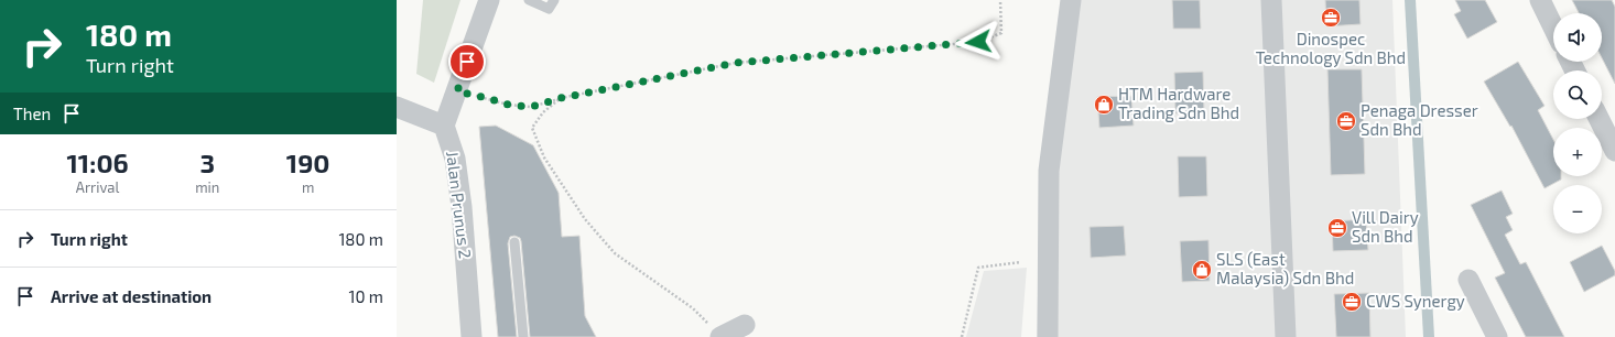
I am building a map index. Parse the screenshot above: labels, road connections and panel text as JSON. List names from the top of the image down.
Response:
{
  "streets": {
    "street": ["Jalan Prunus 2"]
  },
  "places": {
    "office": [
      "Dinospec Technology Sdn Bhd",
      "Penaga Dresser Sdn Bhd",
      "Vill Dairy Sdn Bhd",
      "CWS Synergy"
    ],
    "shop": ["HTM Hardware Trading Sdn Bhd", "SLS (East Malaysia) Sdn Bhd"]
  },
  "page": {
    "turn": ["180 m", "Turn right"],
    "map_buttons": ["+", "−"],
    "then": "Then",
    "eta": [
      "11:06",
      "Arrival",
      "3",
      "min",
      "190",
      "m"
    ],
    "list": [
      {
        "name": "Turn right",
        "value": "180 m"
      },
      {
        "name": "Arrive at destination",
        "value": "10 m"
      }
    ]
  }
}
